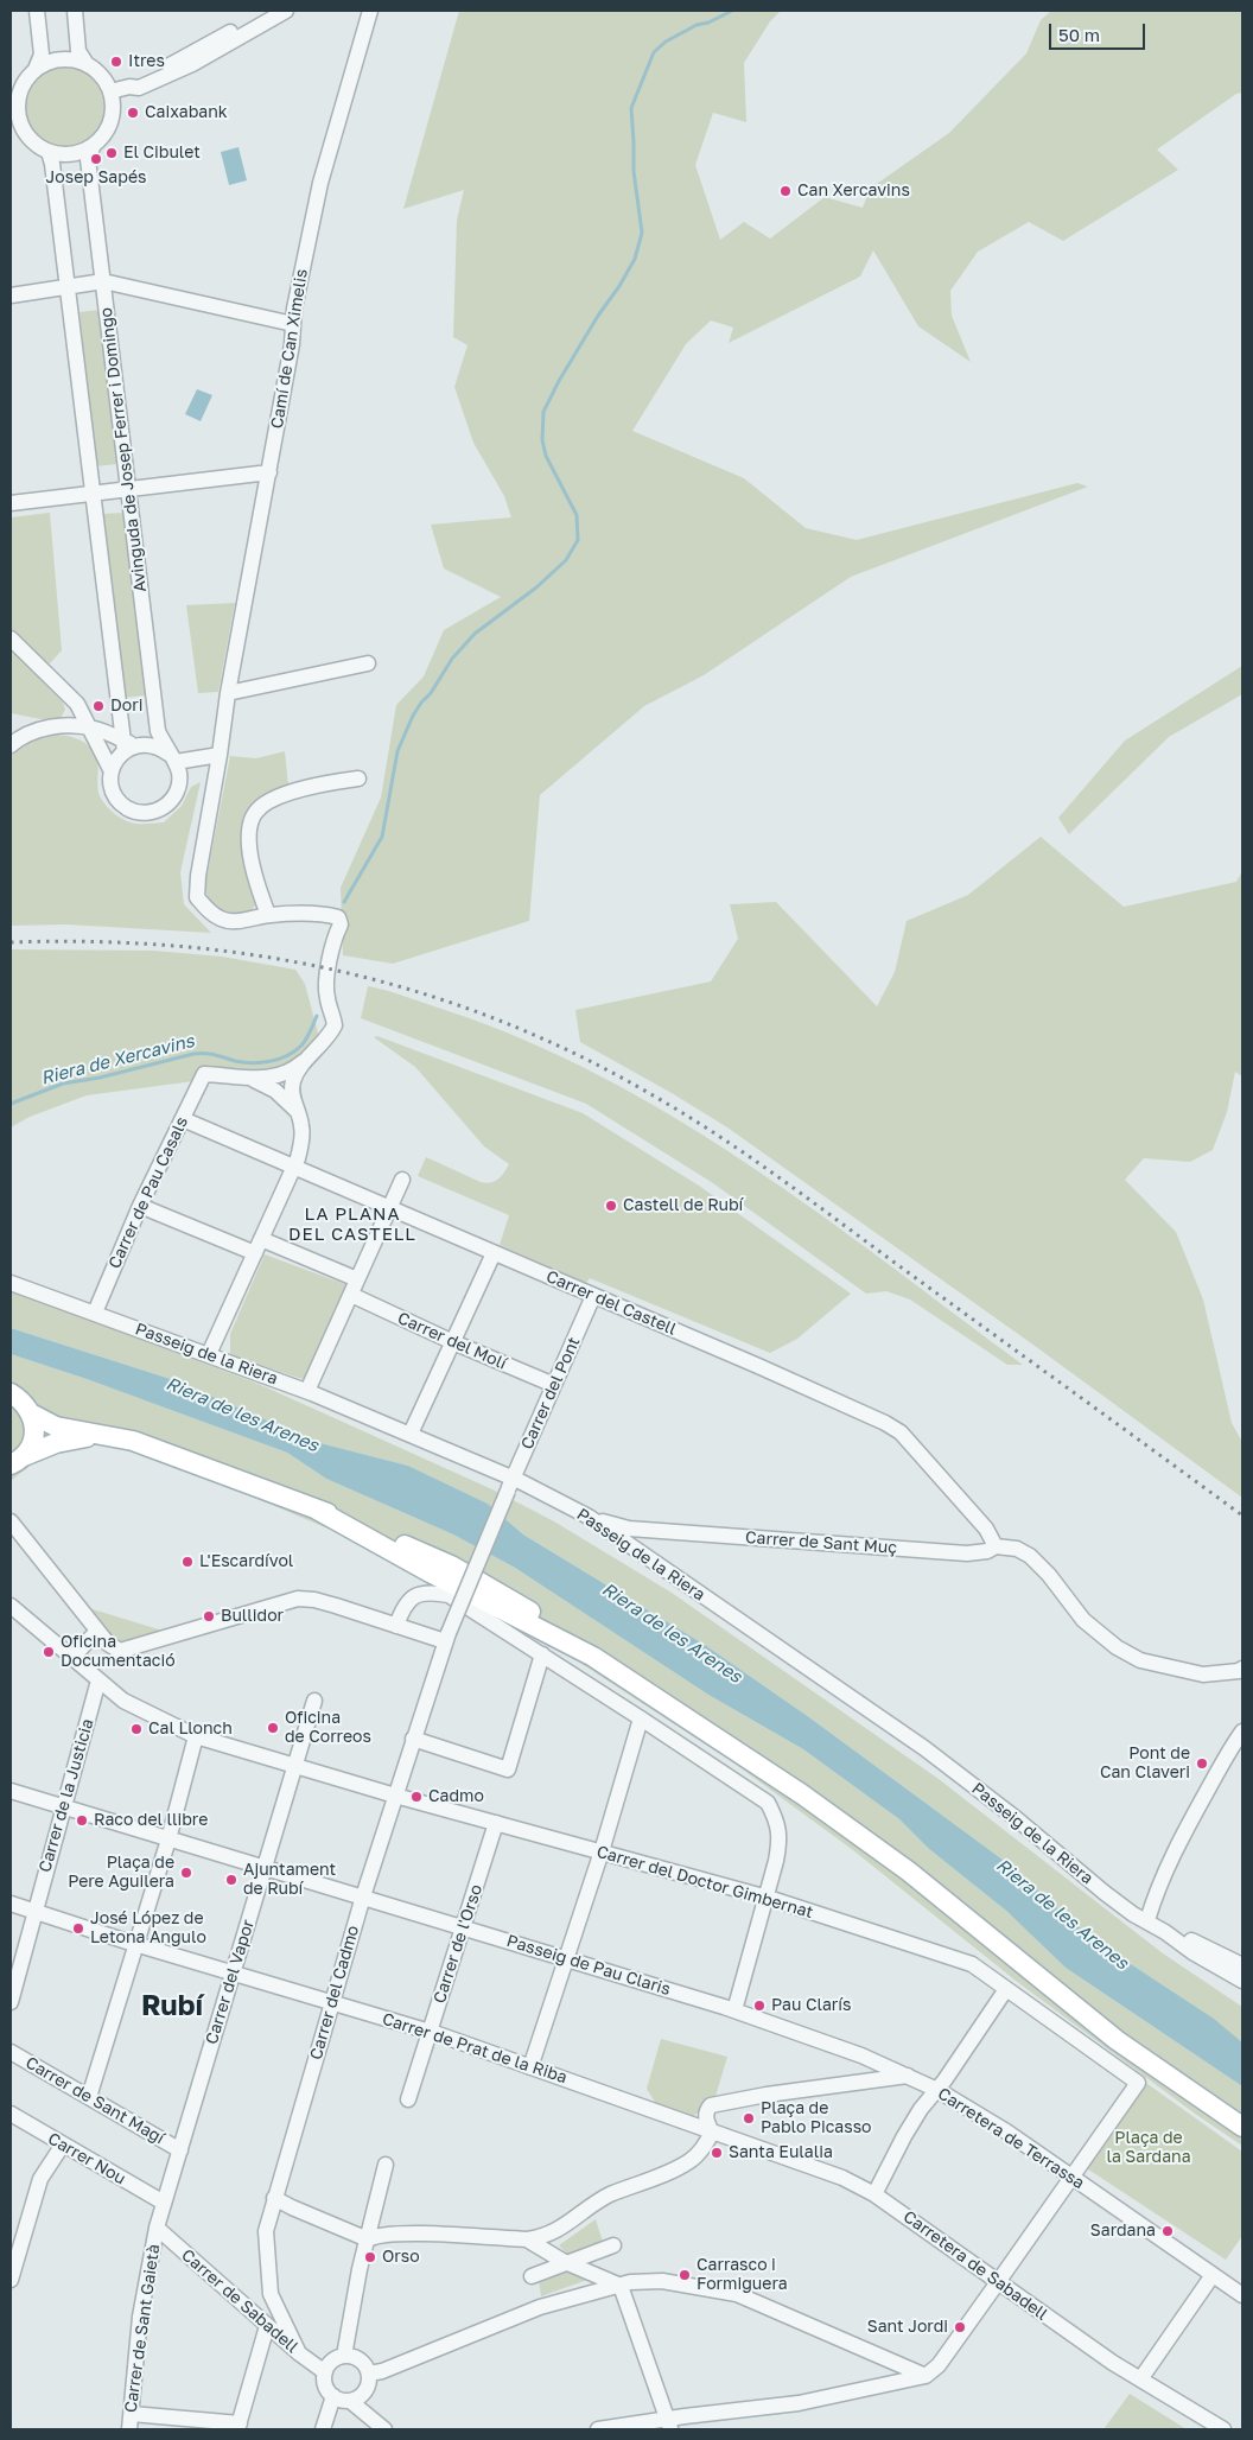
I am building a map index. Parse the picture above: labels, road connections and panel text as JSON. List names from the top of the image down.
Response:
{
  "streets": {
    "street": [
      "Camí de Can Ximelis",
      "Avinguda de Josep Ferrer i Domingo",
      "Carrer de Pau Casals",
      "Carrer del Castell",
      "Carrer del Molí",
      "Passeig de la Riera",
      "Carrer del Pont",
      "Carrer de Sant Muç",
      "Carrer de la Justicia",
      "Carrer del Doctor Gimbernat",
      "Carrer de l'Orso",
      "Passeig de Pau Claris",
      "Carrer del Vapor",
      "Carrer del Cadmo",
      "Carrer de Prat de la Riba",
      "Carrer de Sant Magí",
      "Carretera de Terrassa",
      "Carrer Nou",
      "Carretera de Sabadell",
      "Carrer de Sabadell",
      "Carrer de Sant Gaietà"
    ]
  },
  "crossings": [
    ["Carrer de Pau Casals", "Carrer del Castell"],
    ["Carrer de Pau Casals", "Passeig de la Riera"],
    ["Carrer del Castell", "Carrer del Pont"],
    ["Carrer del Castell", "Carrer de Sant Muç"],
    ["Carrer del Molí", "Carrer del Pont"],
    ["Passeig de la Riera", "Carrer del Pont"],
    ["Passeig de la Riera", "Carrer de Sant Muç"],
    ["Carrer del Pont", "Carrer del Cadmo"],
    ["Carrer de la Justicia", "Carrer del Doctor Gimbernat"],
    ["Carrer de la Justicia", "Passeig de Pau Claris"],
    ["Carrer de la Justicia", "Carrer de Prat de la Riba"],
    ["Carrer del Doctor Gimbernat", "Carrer de l'Orso"],
    ["Carrer del Doctor Gimbernat", "Carrer del Vapor"],
    ["Carrer del Doctor Gimbernat", "Carrer del Cadmo"],
    ["Carrer de l'Orso", "Passeig de Pau Claris"],
    ["Carrer de l'Orso", "Carrer de Prat de la Riba"],
    ["Passeig de Pau Claris", "Carrer del Vapor"],
    ["Passeig de Pau Claris", "Carrer del Cadmo"],
    ["Passeig de Pau Claris", "Carretera de Terrassa"],
    ["Carrer del Vapor", "Carrer de Prat de la Riba"],
    ["Carrer del Vapor", "Carrer de Sant Magí"],
    ["Carrer del Vapor", "Carrer Nou"],
    ["Carrer del Vapor", "Carrer de Sabadell"],
    ["Carrer del Vapor", "Carrer de Sant Gaietà"],
    ["Carrer del Cadmo", "Carrer de Prat de la Riba"],
    ["Carrer del Cadmo", "Carrer de Sabadell"],
    ["Carrer de Prat de la Riba", "Carretera de Sabadell"],
    ["Carrer de Sabadell", "Carrer de Sant Gaietà"]
  ],
  "districts": ["LA PLANA DEL CASTELL", "Rubí"],
  "water": ["Riera de Xercavins", "Riera de les Arenes"],
  "parks": ["Plaça de la Sardana"],
  "places": [
    "Itres",
    "Caixabank",
    "El Cibulet",
    "Josep Sapés",
    "Can Xercavins",
    "Dori",
    "Castell de Rubí",
    "L'Escardívol",
    "Bullidor",
    "Oficina Documentació",
    "Oficina de Correos",
    "Cal Llonch",
    "Pont de Can Claveri",
    "Cadmo",
    "Raco del llibre",
    "Plaça de Pere Aguilera",
    "Ajuntament de Rubí",
    "José López de Letona Angulo",
    "Pau Clarís",
    "Plaça de Pablo Picasso",
    "Santa Eulalia",
    "Sardana",
    "Orso",
    "Carrasco i Formiguera",
    "Sant Jordi"
  ],
  "scale_bar": "50 m"
}
